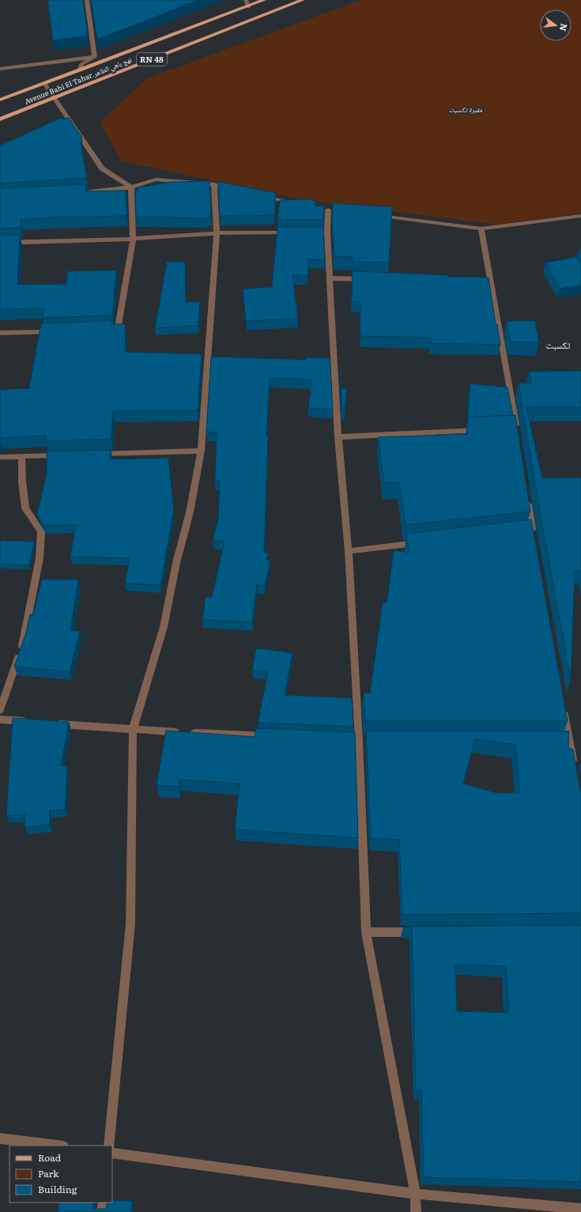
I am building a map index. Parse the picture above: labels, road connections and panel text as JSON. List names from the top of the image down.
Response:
{
  "streets": {
    "main road": ["RN 48", "Avenue Bahi El Tahar,نهج باهي الطاهر"]
  },
  "districts": ["تكسبت"],
  "parks": ["مقبرة تكسبت"],
  "legend": ["Road", "Park", "Building"],
  "north": "right"
}
